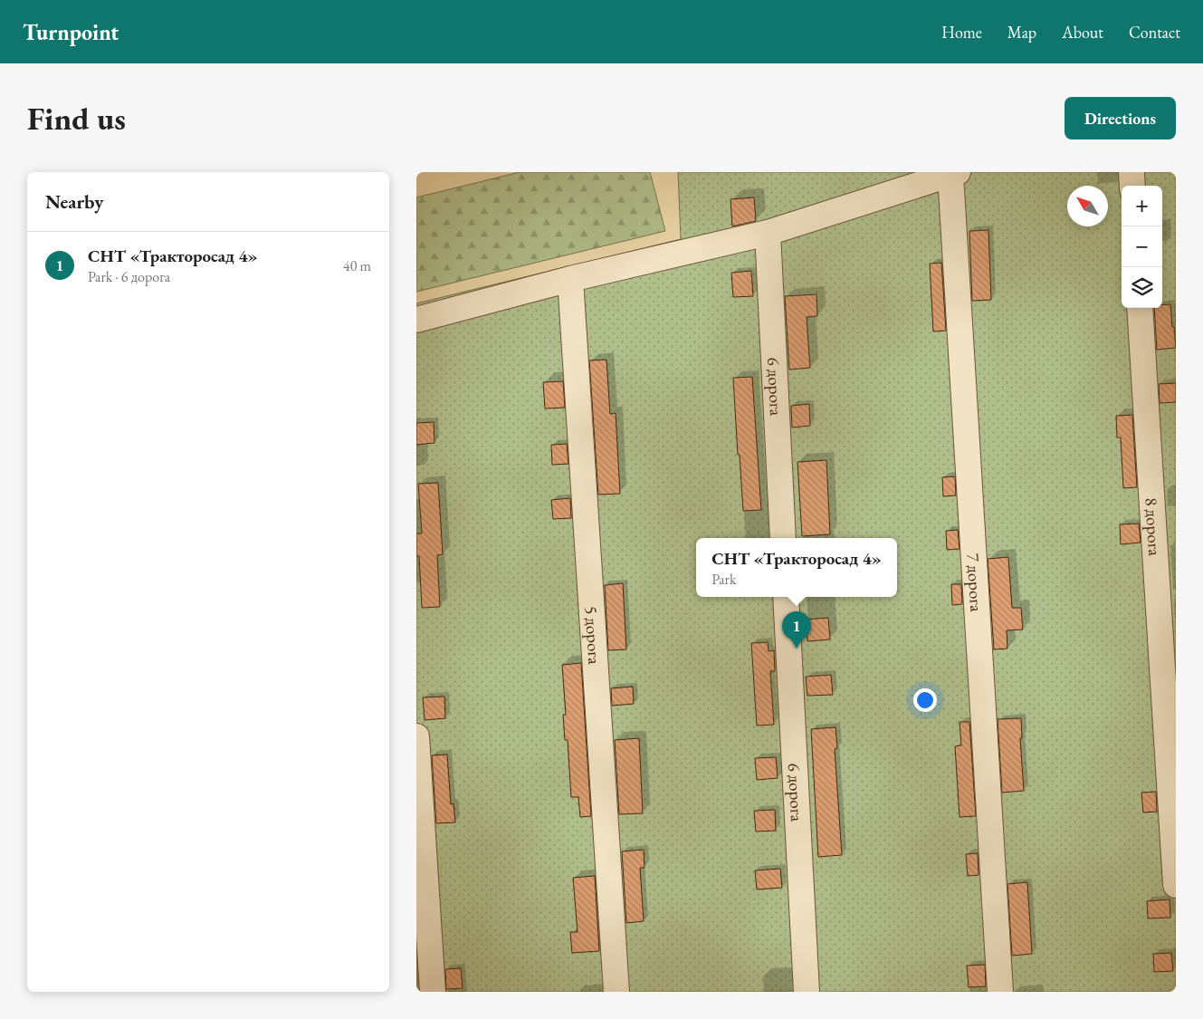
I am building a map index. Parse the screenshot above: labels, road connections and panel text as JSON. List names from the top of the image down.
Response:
{
  "streets": {
    "street": [
      "6 дорога",
      "8 дорога",
      "7 дорога",
      "5 дорога"
    ]
  },
  "north": "top left",
  "page": {
    "header": "Turnpoint",
    "nav": [
      "Home",
      "Map",
      "About",
      "Contact"
    ],
    "buttons": "Directions",
    "title": "Find us",
    "heading": "Nearby",
    "map_buttons": ["+", "−"],
    "list": [
      {
        "mark": "1",
        "name": "СНТ «Тракторосад 4»",
        "note": "Park · 6 дорога",
        "value": "40 m"
      }
    ],
    "popup": ["СНТ «Тракторосад 4»", "Park"],
    "pins": "1"
  }
}
